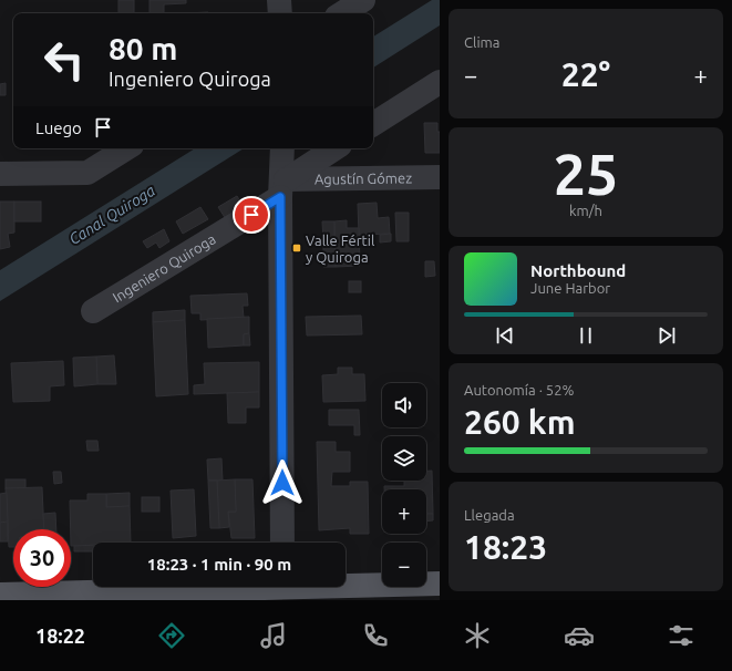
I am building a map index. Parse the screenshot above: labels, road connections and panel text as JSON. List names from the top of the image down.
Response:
{
  "streets": {
    "street": ["Agustín Gómez", "Ingeniero Quiroga"]
  },
  "crossings": [
    ["Agustín Gómez", "Ingeniero Quiroga"]
  ],
  "water": ["Canal Quiroga"],
  "places": {
    "transit": ["Valle Fértil y Quiroga"]
  },
  "page": {
    "tile": [
      "Clima",
      ["25", "km/h"],
      ["Autonomía · 52%", "260 km"],
      ["Llegada", "18:23"]
    ],
    "turn": ["80 m", "Ingeniero Quiroga"],
    "heat": ["−", "22°", "+"],
    "then": "Luego",
    "song": ["Northbound", "June Harbor"],
    "map_buttons": ["+", "−"],
    "limit": "30",
    "trip": "18:23 · 1 min · 90 m",
    "tabs": "18:22"
  }
}
